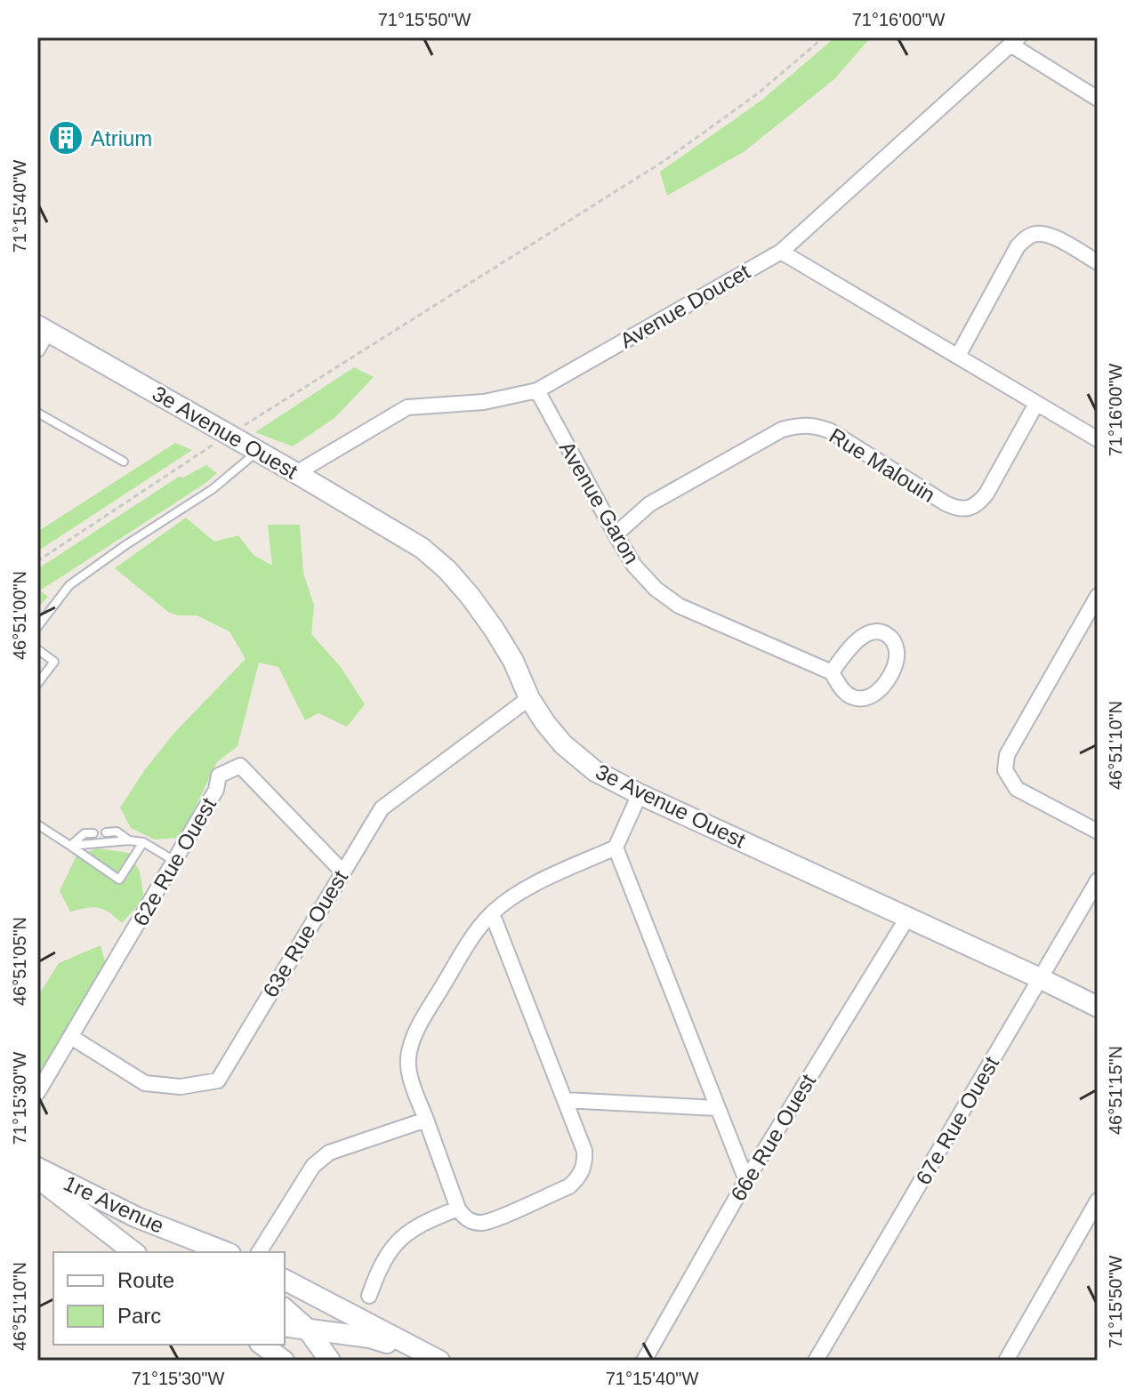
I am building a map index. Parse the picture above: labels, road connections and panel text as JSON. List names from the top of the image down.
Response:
{
  "streets": {
    "street": [
      "Avenue Doucet",
      "3e Avenue Ouest",
      "Rue Malouin",
      "Avenue Garon",
      "62e Rue Ouest",
      "63e Rue Ouest",
      "67e Rue Ouest",
      "66e Rue Ouest",
      "1re Avenue"
    ]
  },
  "crossings": [
    ["Avenue Doucet", "3e Avenue Ouest"],
    ["Avenue Doucet", "Avenue Garon"],
    ["3e Avenue Ouest", "63e Rue Ouest"],
    ["3e Avenue Ouest", "67e Rue Ouest"],
    ["3e Avenue Ouest", "66e Rue Ouest"],
    ["Rue Malouin", "Avenue Garon"],
    ["62e Rue Ouest", "63e Rue Ouest"]
  ],
  "places": {
    "building": ["Atrium"]
  },
  "legend": ["Route", "Parc"],
  "coordinates": [
    "71°15'50\"W",
    "71°16'00\"W",
    "71°15'40\"W",
    "46°51'00\"N",
    "46°51'10\"N",
    "46°51'05\"N",
    "46°51'15\"N",
    "71°15'30\"W"
  ]
}
